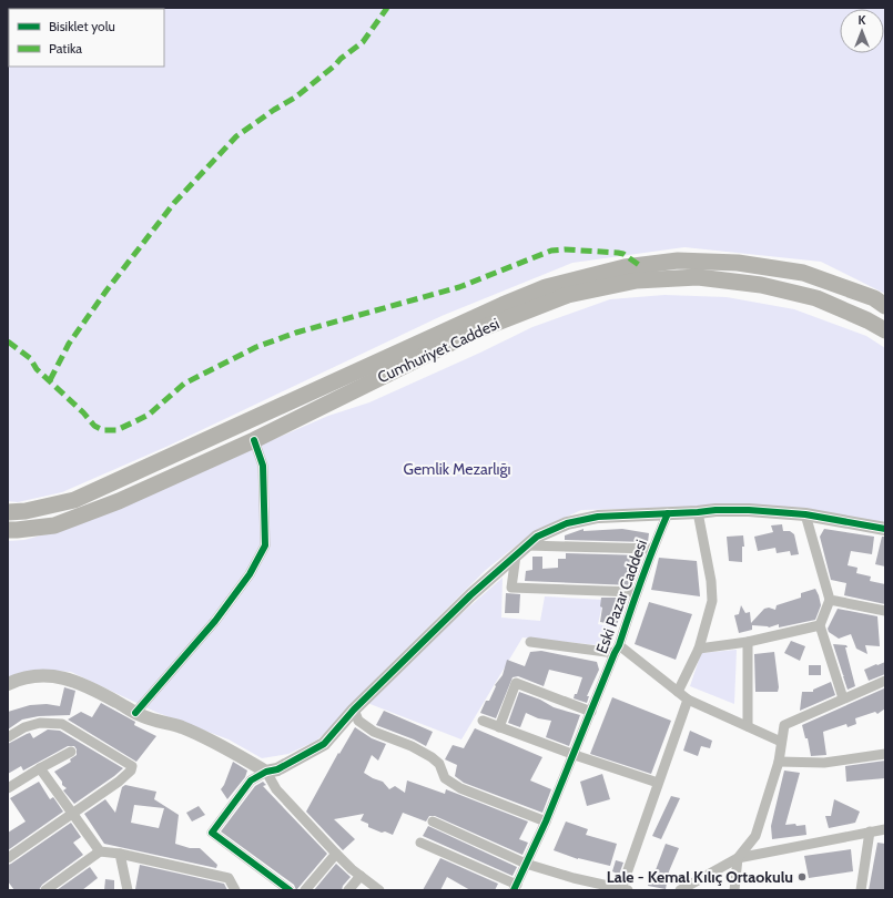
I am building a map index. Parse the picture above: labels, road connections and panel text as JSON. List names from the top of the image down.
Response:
{
  "streets": {
    "main road": ["Cumhuriyet Caddesi"],
    "street": ["Eski Pazar Caddesi"]
  },
  "parks": ["Gemlik Mezarlığı"],
  "places": ["Lale - Kemal Kılıç Ortaokulu"],
  "legend": ["Bisiklet yolu", "Patika"],
  "north": "top"
}
